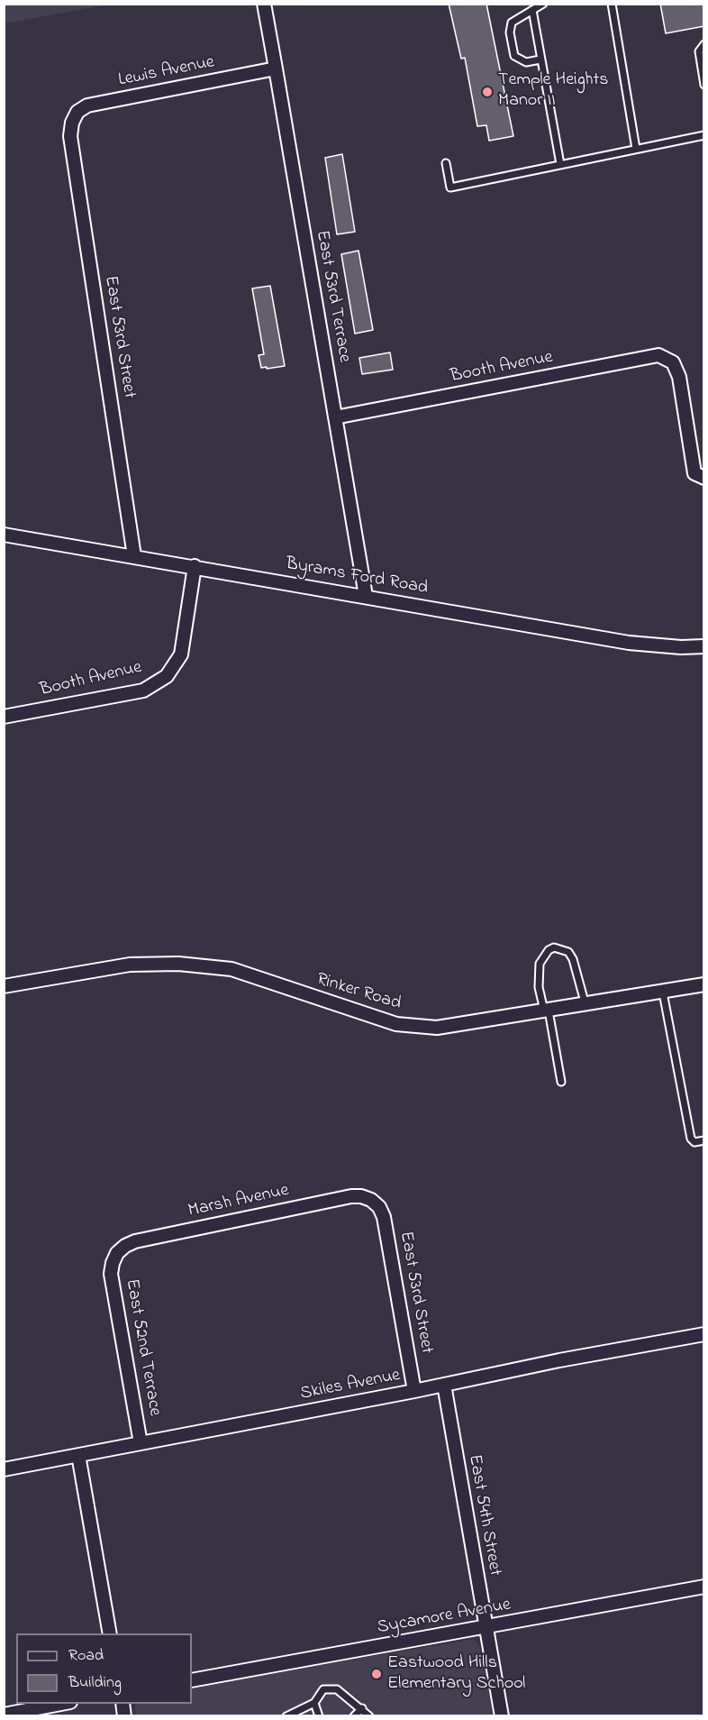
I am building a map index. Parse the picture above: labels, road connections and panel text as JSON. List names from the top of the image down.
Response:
{
  "streets": {
    "street": [
      "Lewis Avenue",
      "East 53rd Terrace",
      "East 53rd Street",
      "Booth Avenue",
      "Byrams Ford Road",
      "Rinker Road",
      "Marsh Avenue",
      "East 52nd Terrace",
      "Skiles Avenue",
      "East 54th Street",
      "Sycamore Avenue"
    ]
  },
  "crossings": [
    ["Lewis Avenue", "East 53rd Terrace"],
    ["Lewis Avenue", "East 53rd Street"],
    ["East 53rd Terrace", "Booth Avenue"],
    ["East 53rd Terrace", "Byrams Ford Road"],
    ["East 53rd Street", "Byrams Ford Road"],
    ["East 53rd Street", "Marsh Avenue"],
    ["East 53rd Street", "Skiles Avenue"],
    ["Booth Avenue", "Byrams Ford Road"],
    ["Marsh Avenue", "East 52nd Terrace"],
    ["East 52nd Terrace", "Skiles Avenue"],
    ["Skiles Avenue", "East 54th Street"],
    ["East 54th Street", "Sycamore Avenue"]
  ],
  "places": ["Temple Heights Manor II", "Eastwood Hills Elementary School"],
  "legend": ["Road", "Building"]
}
